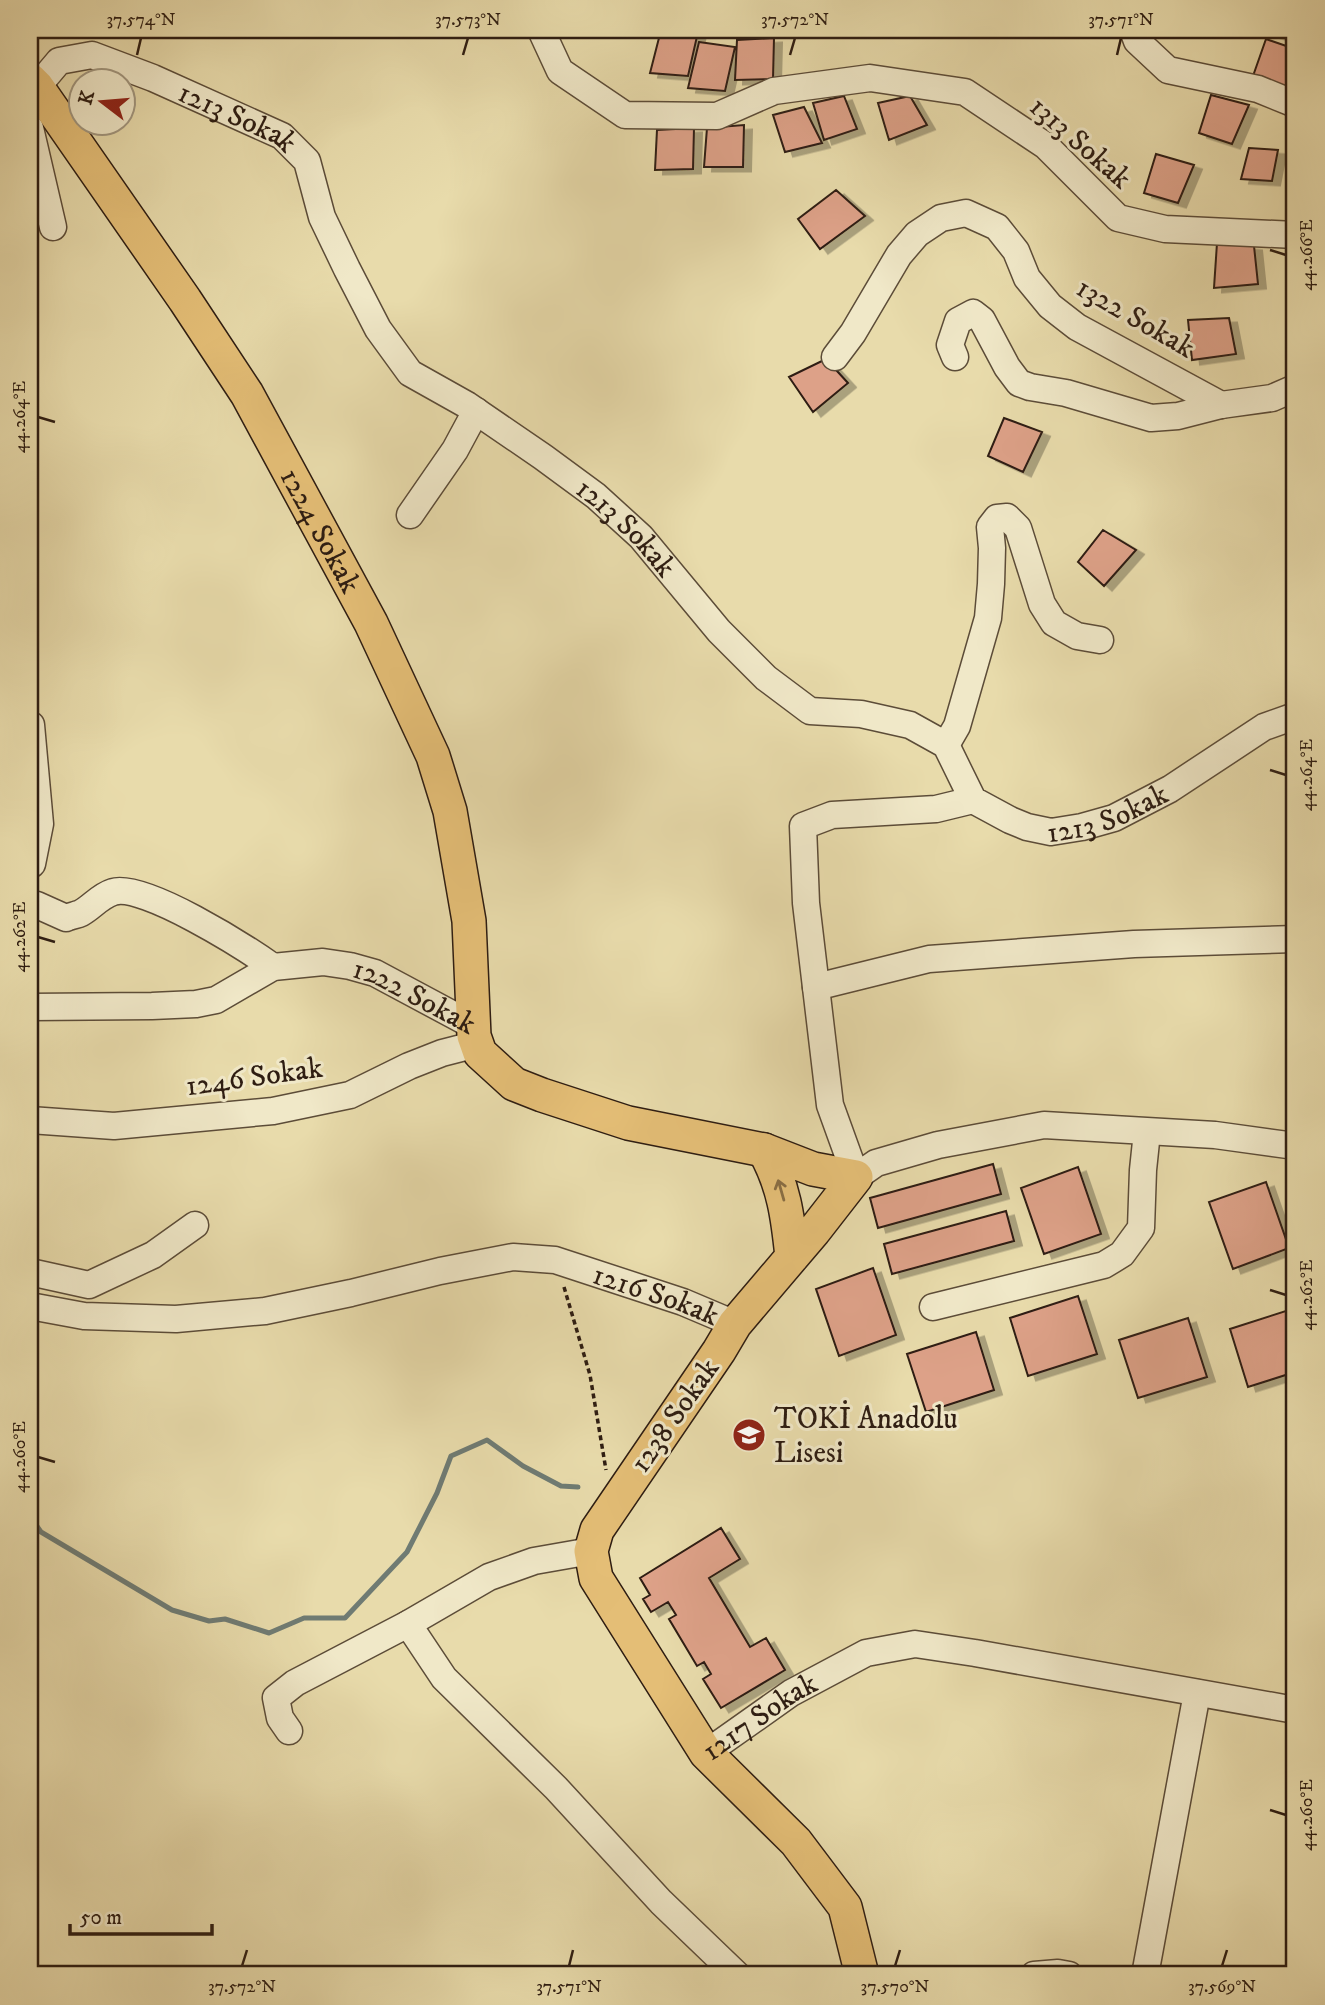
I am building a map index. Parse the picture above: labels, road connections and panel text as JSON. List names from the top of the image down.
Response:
{
  "streets": {
    "main road": [
      "1224 Sokak",
      "1222 Sokak",
      "1216 Sokak",
      "1238 Sokak",
      "1217 Sokak"
    ],
    "street": [
      "1213 Sokak",
      "1313 Sokak",
      "1322 Sokak",
      "1246 Sokak"
    ]
  },
  "crossings": [
    ["1213 Sokak", "1224 Sokak"],
    ["1224 Sokak", "1222 Sokak"],
    ["1224 Sokak", "1246 Sokak"],
    ["1222 Sokak", "1246 Sokak"],
    ["1222 Sokak", "1216 Sokak"],
    ["1216 Sokak", "1238 Sokak"]
  ],
  "places": {
    "school or university": ["TOKİ Anadolu Lisesi"]
  },
  "scale_bar": "50 m",
  "north": "left",
  "coordinates": [
    "37.574°N",
    "37.573°N",
    "37.572°N",
    "37.571°N",
    "44.266°E",
    "44.264°E",
    "44.262°E",
    "44.260°E",
    "37.570°N",
    "37.569°N"
  ]
}
